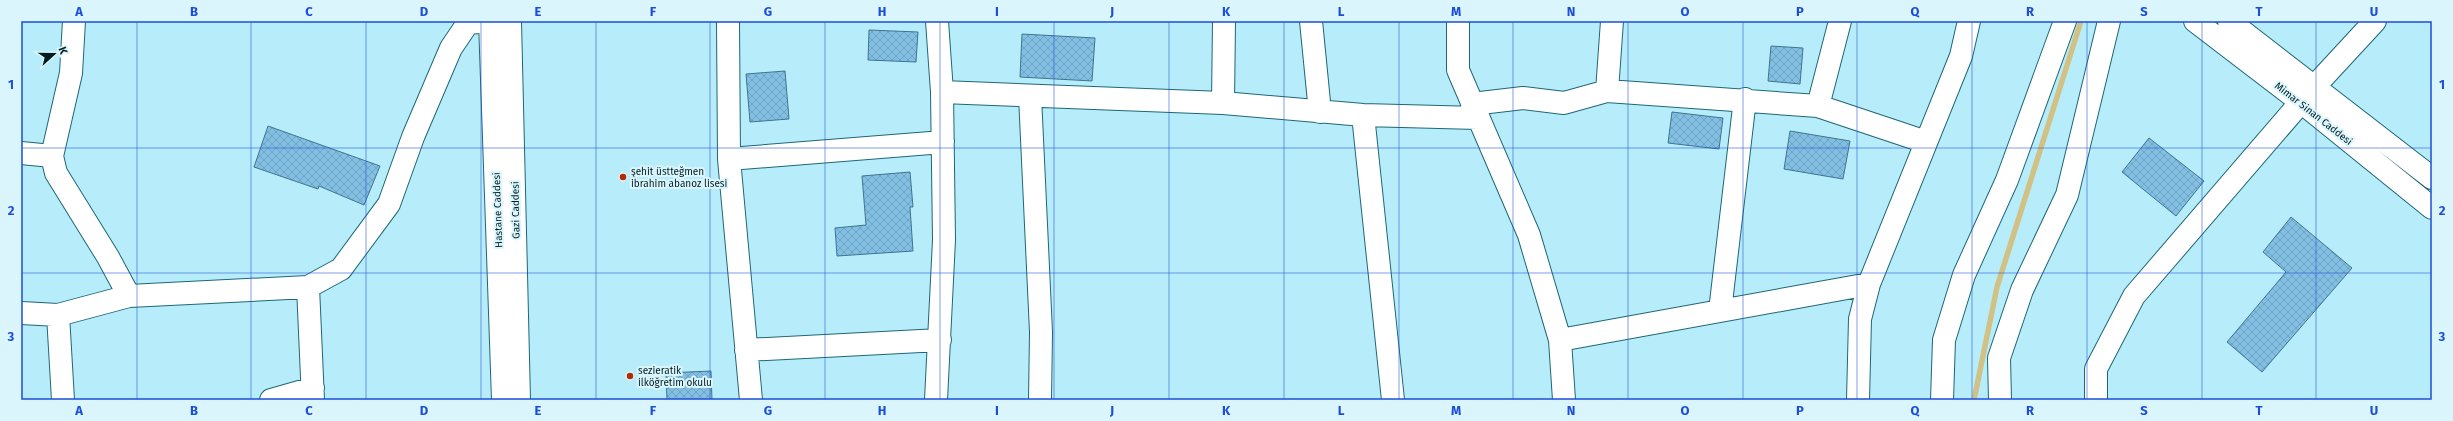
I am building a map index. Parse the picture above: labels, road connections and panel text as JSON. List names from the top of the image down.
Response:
{
  "streets": {
    "street": ["Mimar Sinan Caddesi", "Hastane Caddesi", "Gazi Caddesi"]
  },
  "places": ["şehit üstteğmen ibrahim abanoz lisesi", "sezieratik ilköğretim okulu"],
  "north": "right",
  "grid": {
    "columns": [
      "A",
      "B",
      "C",
      "D",
      "E",
      "F",
      "G",
      "H",
      "I",
      "J",
      "K",
      "L",
      "M",
      "N",
      "O",
      "P",
      "Q",
      "R",
      "S",
      "T",
      "U"
    ],
    "rows": ["1", "2", "3"]
  }
}
